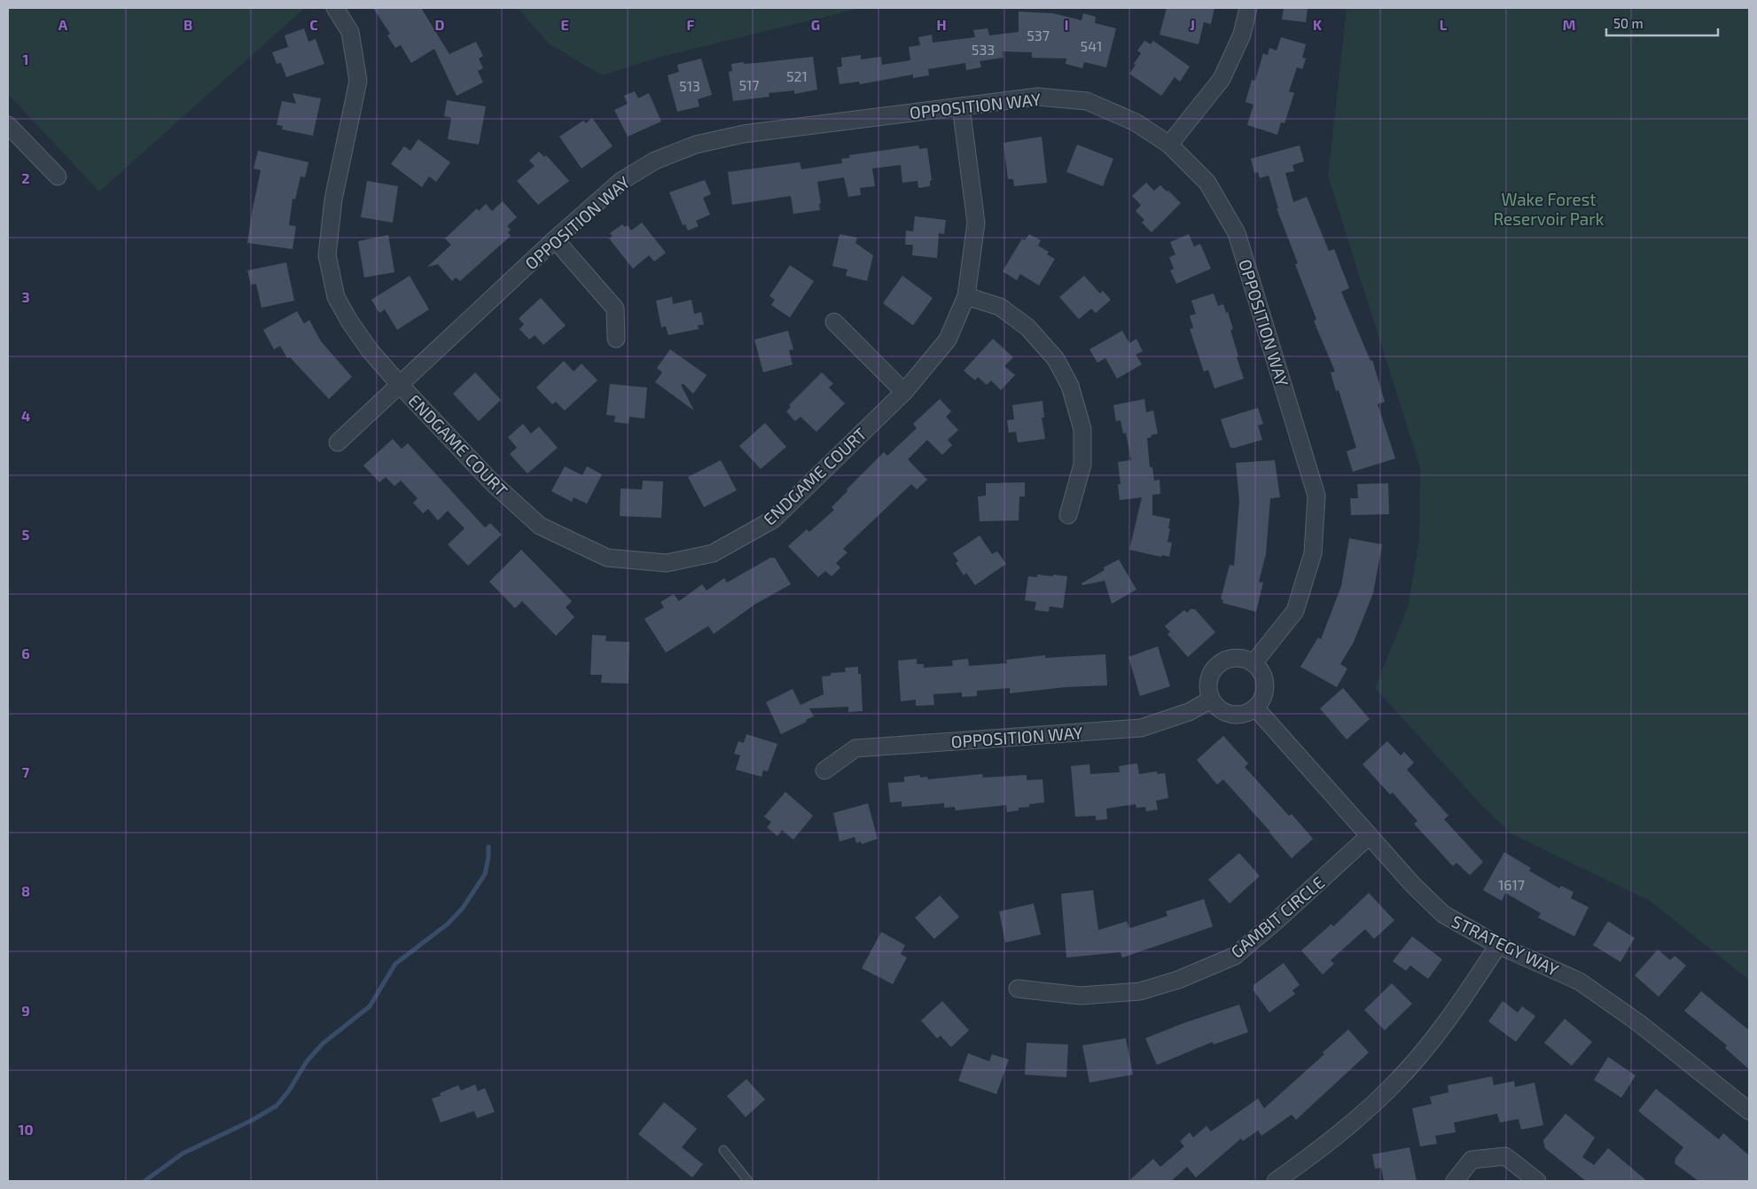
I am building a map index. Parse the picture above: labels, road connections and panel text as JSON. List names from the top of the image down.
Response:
{
  "streets": {
    "street": [
      "OPPOSITION WAY",
      "ENDGAME COURT",
      "GAMBIT CIRCLE",
      "STRATEGY WAY"
    ]
  },
  "crossings": [
    ["OPPOSITION WAY", "ENDGAME COURT"],
    ["OPPOSITION WAY", "STRATEGY WAY"],
    ["GAMBIT CIRCLE", "STRATEGY WAY"]
  ],
  "parks": ["Wake Forest Reservoir Park"],
  "house_numbers": [
    "537",
    "541",
    "533",
    "521",
    "517",
    "513",
    "1617"
  ],
  "scale_bar": "50 m",
  "grid": {
    "columns": [
      "A",
      "B",
      "C",
      "D",
      "E",
      "F",
      "G",
      "H",
      "I",
      "J",
      "K",
      "L",
      "M"
    ],
    "rows": [
      "1",
      "2",
      "3",
      "4",
      "5",
      "6",
      "7",
      "8",
      "9",
      "10"
    ]
  }
}
